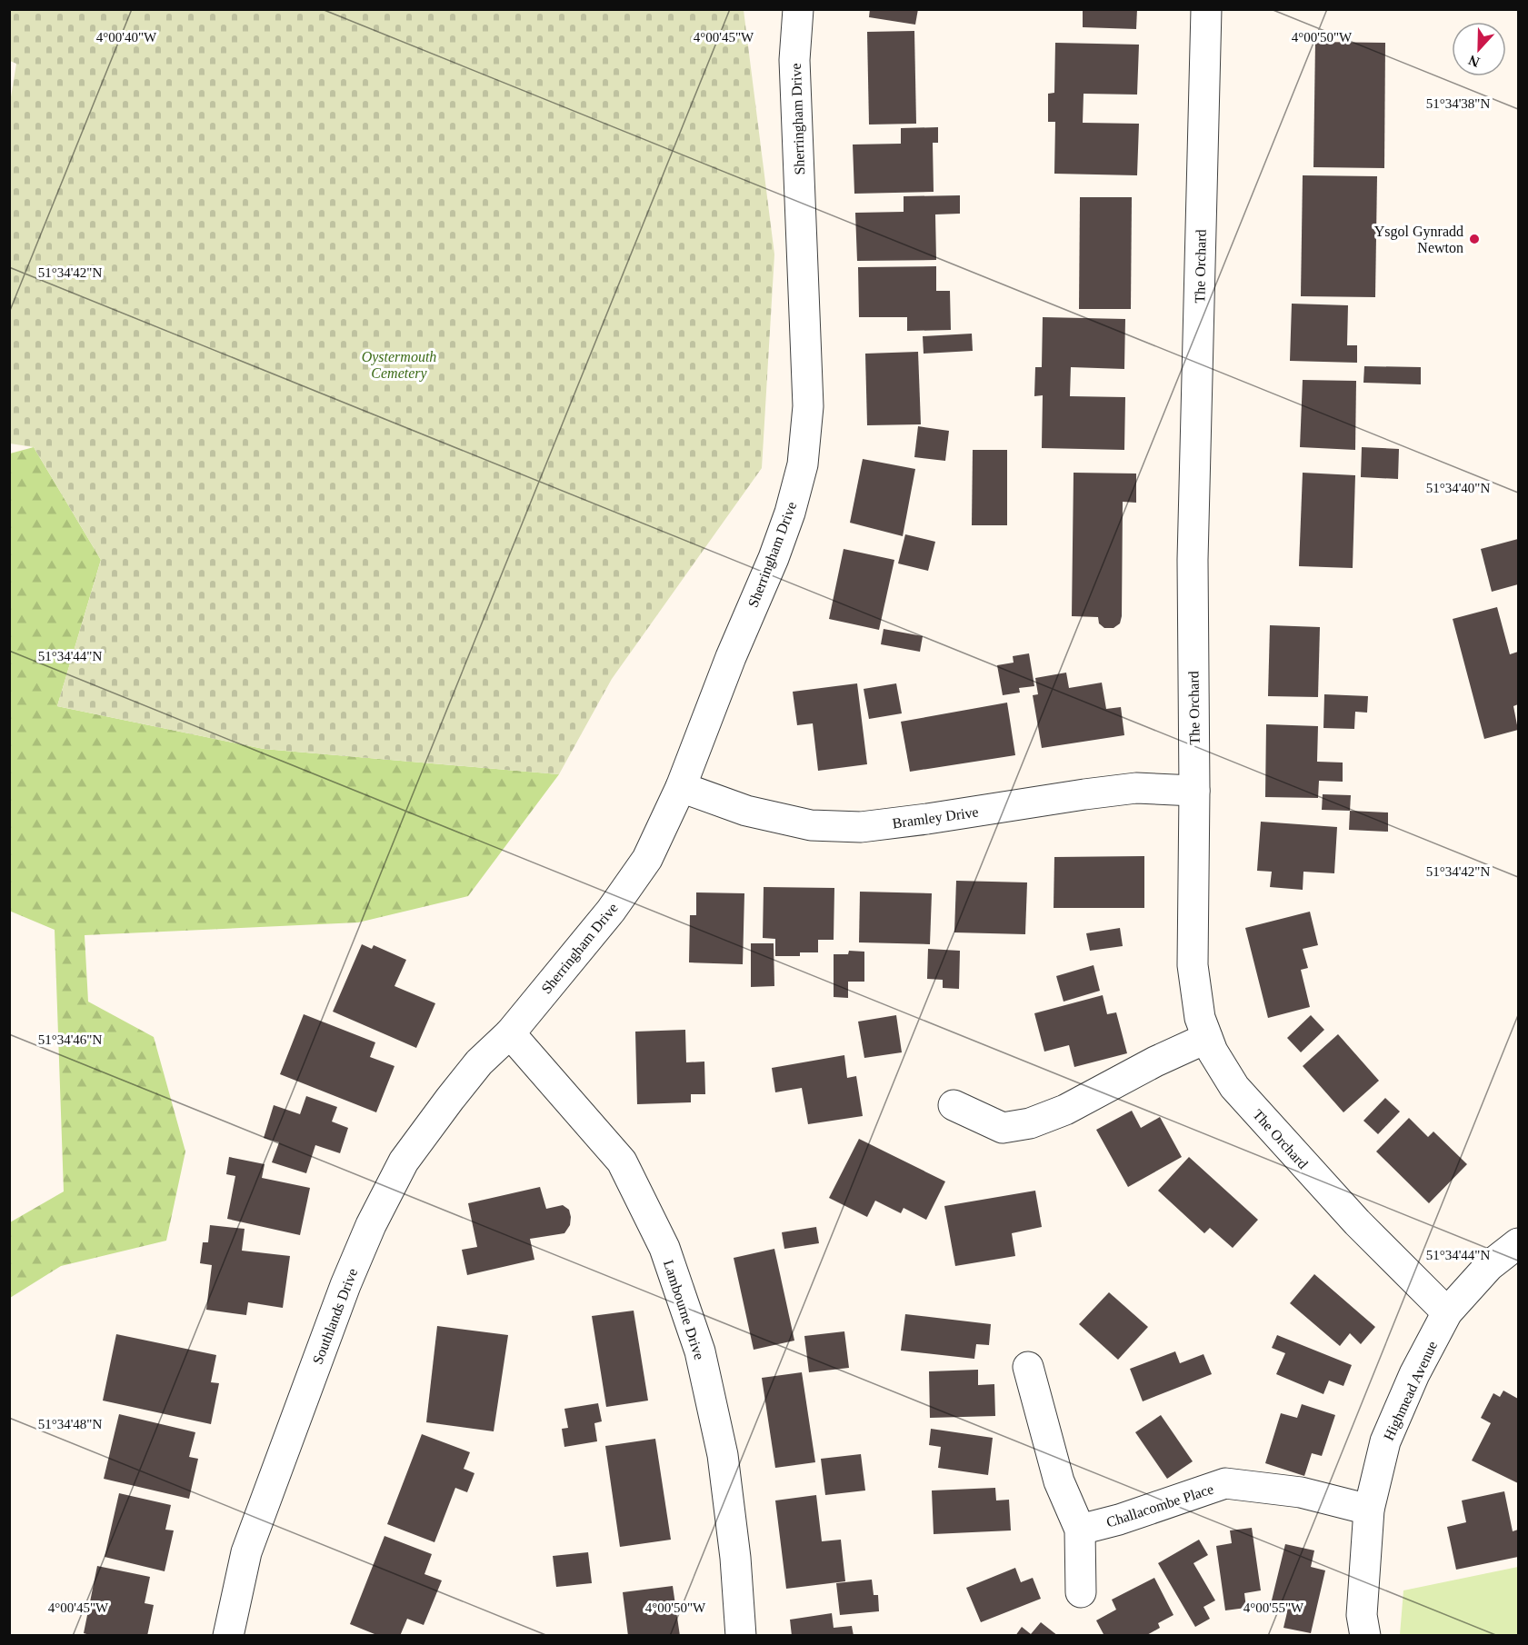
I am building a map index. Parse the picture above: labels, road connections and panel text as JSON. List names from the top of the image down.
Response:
{
  "streets": {
    "street": [
      "Sherringham Drive",
      "The Orchard",
      "Bramley Drive",
      "Lambourne Drive",
      "Southlands Drive",
      "Highmead Avenue",
      "Challacombe Place"
    ]
  },
  "crossings": [
    ["Sherringham Drive", "Bramley Drive"],
    ["Sherringham Drive", "Lambourne Drive"],
    ["Sherringham Drive", "Southlands Drive"],
    ["The Orchard", "Bramley Drive"],
    ["The Orchard", "Highmead Avenue"],
    ["Lambourne Drive", "Southlands Drive"],
    ["Highmead Avenue", "Challacombe Place"]
  ],
  "parks": ["Oystermouth Cemetery"],
  "places": ["Ysgol Gynradd Newton"],
  "north": "bottom",
  "coordinates": [
    "4°00'45\"W",
    "4°00'50\"W",
    "4°00'40\"W",
    "51°34'38\"N",
    "51°34'42\"N",
    "51°34'40\"N",
    "51°34'44\"N",
    "51°34'46\"N",
    "51°34'48\"N",
    "4°00'55\"W"
  ]
}
